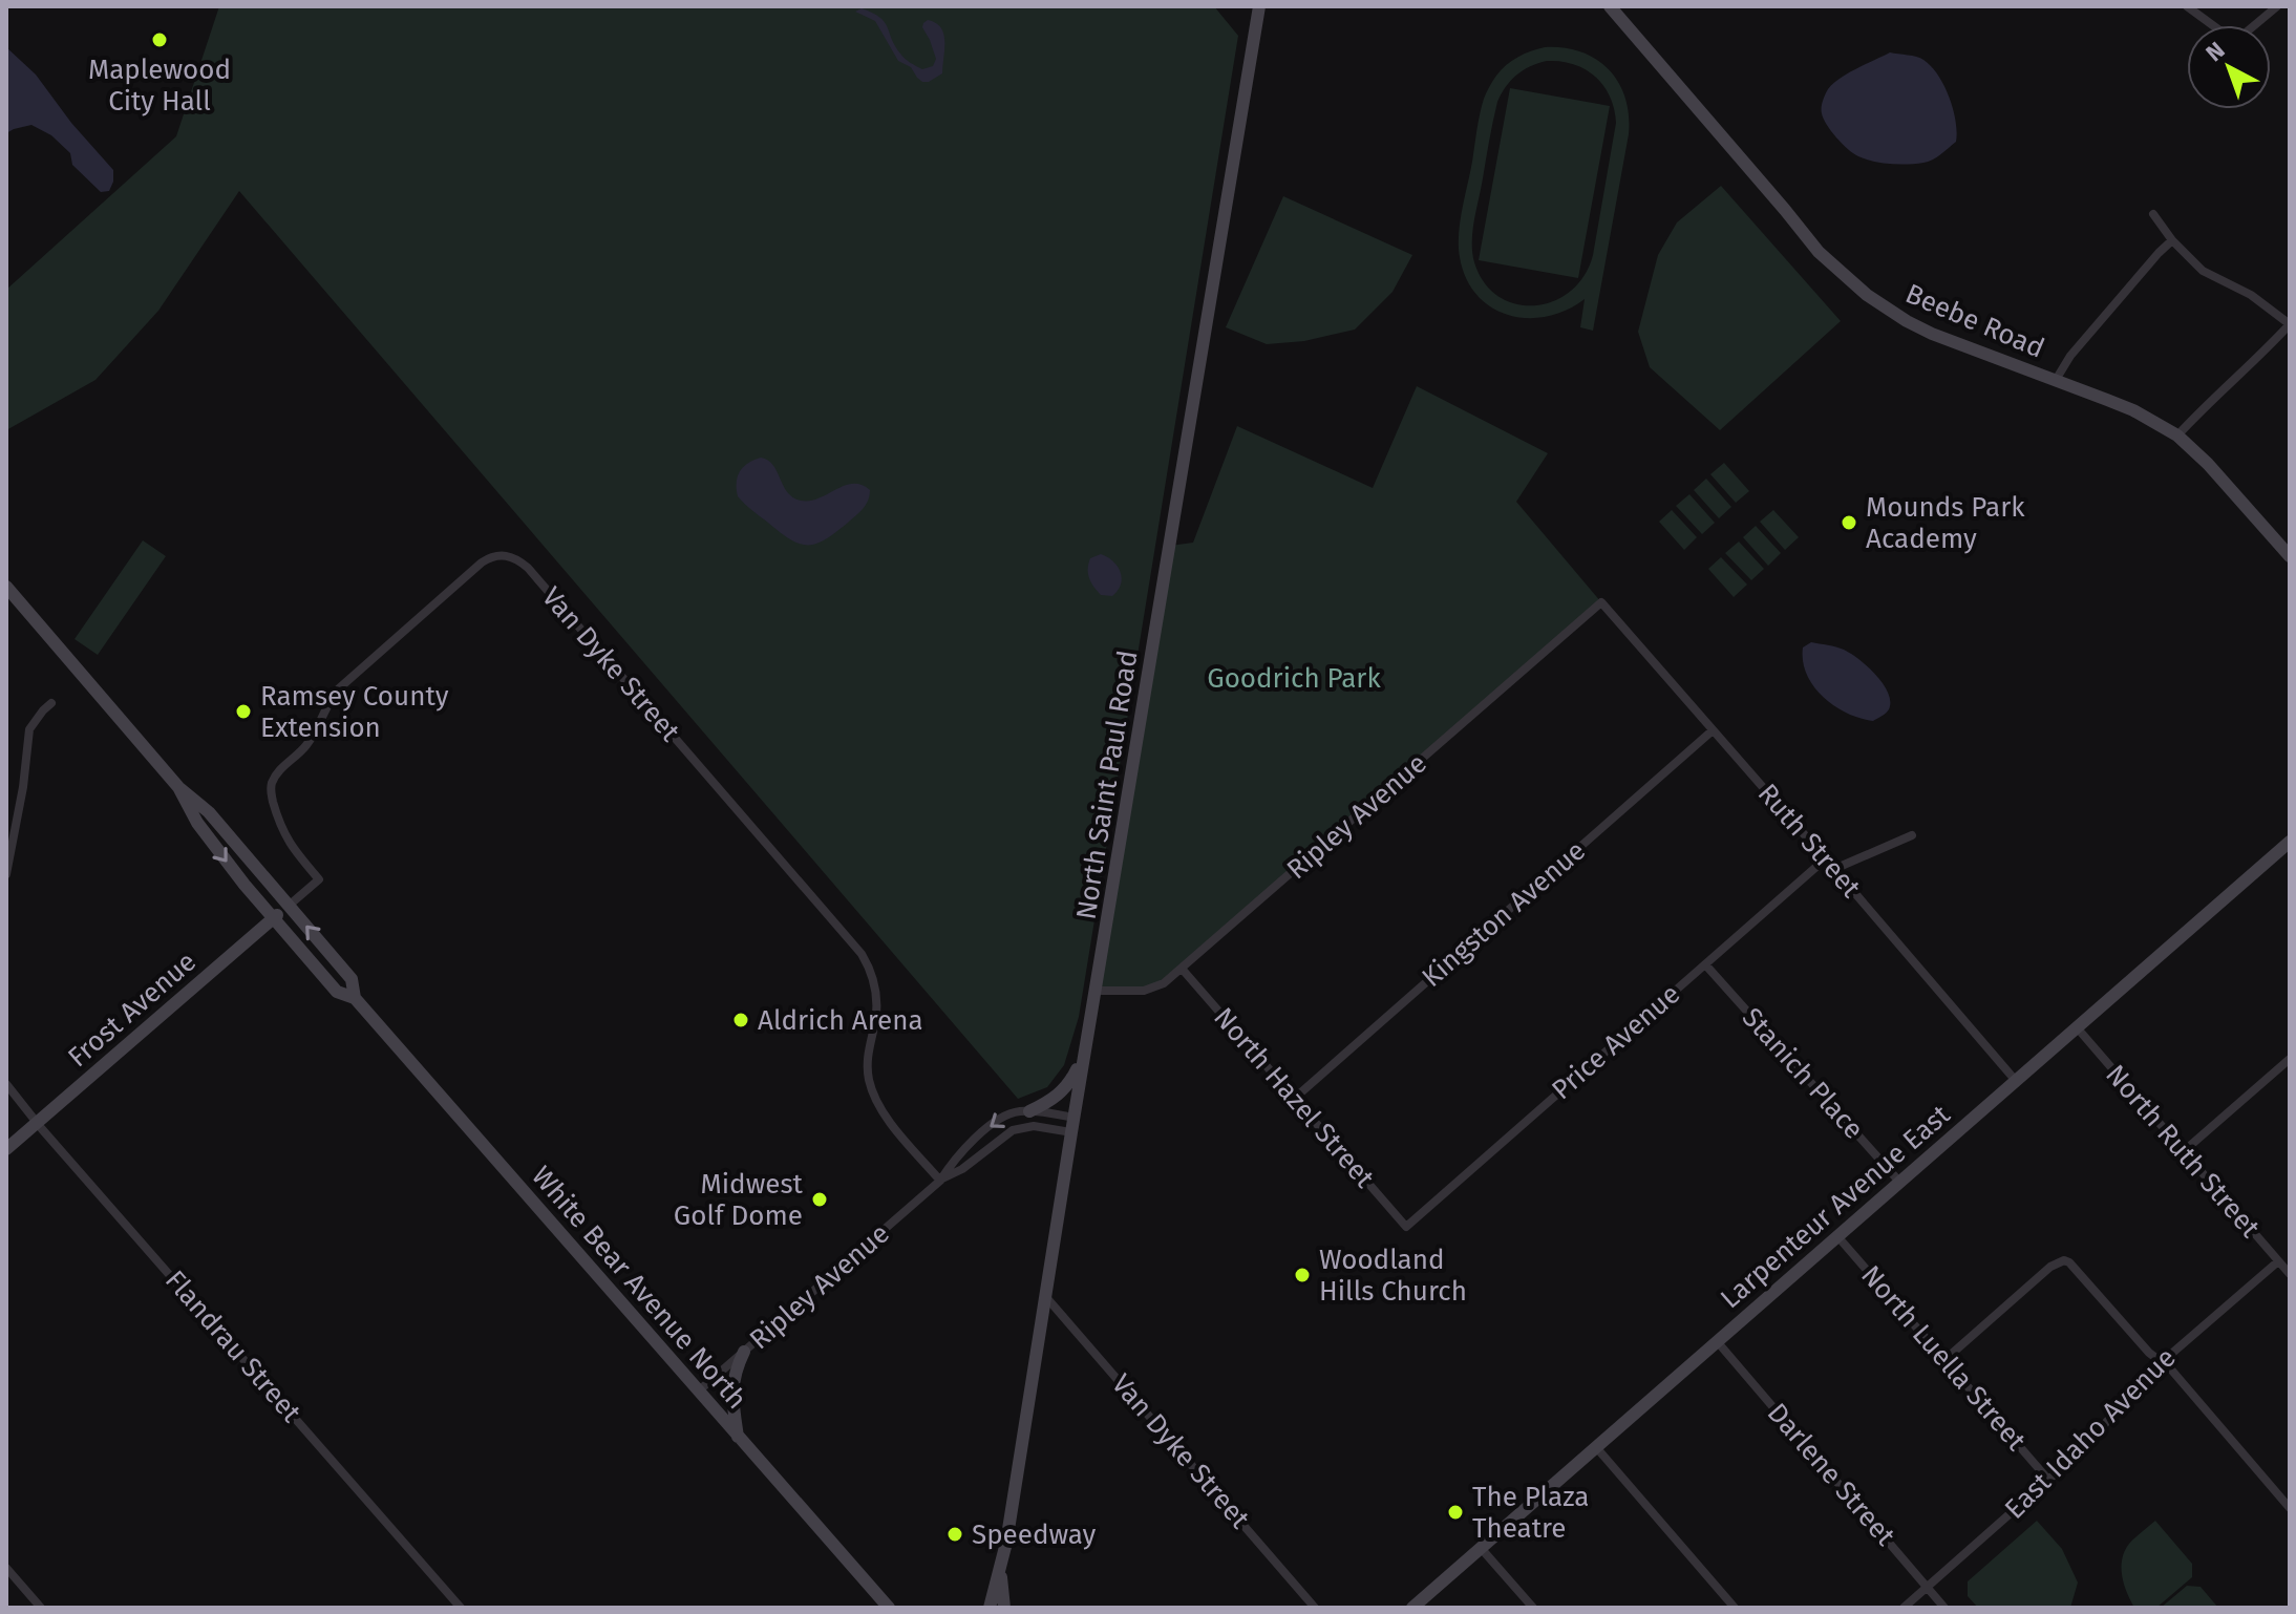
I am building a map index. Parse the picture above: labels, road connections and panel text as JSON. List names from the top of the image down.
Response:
{
  "streets": {
    "street": [
      "Beebe Road",
      "Van Dyke Street",
      "North Saint Paul Road",
      "Ripley Avenue",
      "Ruth Street",
      "Kingston Avenue",
      "Frost Avenue",
      "Price Avenue",
      "Stanich Place",
      "North Hazel Street",
      "North Ruth Street",
      "Larpenteur Avenue East",
      "White Bear Avenue North",
      "Flandrau Street",
      "North Luella Street",
      "East Idaho Avenue",
      "Darlene Street"
    ]
  },
  "crossings": [
    ["Van Dyke Street", "North Saint Paul Road"],
    ["Van Dyke Street", "Ripley Avenue"],
    ["Van Dyke Street", "Frost Avenue"],
    ["Van Dyke Street", "White Bear Avenue North"],
    ["North Saint Paul Road", "Ripley Avenue"],
    ["Ripley Avenue", "Ruth Street"],
    ["Ripley Avenue", "North Hazel Street"],
    ["Ripley Avenue", "White Bear Avenue North"],
    ["Ruth Street", "Kingston Avenue"],
    ["Ruth Street", "Price Avenue"],
    ["Ruth Street", "Larpenteur Avenue East"],
    ["Kingston Avenue", "North Hazel Street"],
    ["Frost Avenue", "White Bear Avenue North"],
    ["Frost Avenue", "Flandrau Street"],
    ["Price Avenue", "Stanich Place"],
    ["Price Avenue", "North Hazel Street"],
    ["Stanich Place", "Larpenteur Avenue East"],
    ["North Ruth Street", "Larpenteur Avenue East"],
    ["North Ruth Street", "East Idaho Avenue"],
    ["Larpenteur Avenue East", "North Luella Street"],
    ["Larpenteur Avenue East", "Darlene Street"],
    ["North Luella Street", "East Idaho Avenue"],
    ["East Idaho Avenue", "Darlene Street"]
  ],
  "parks": ["Goodrich Park"],
  "places": [
    "Maplewood City Hall",
    "Mounds Park Academy",
    "Ramsey County Extension",
    "Aldrich Arena",
    "Midwest Golf Dome",
    "Woodland Hills Church",
    "The Plaza Theatre",
    "Speedway"
  ],
  "north": "top left"
}
